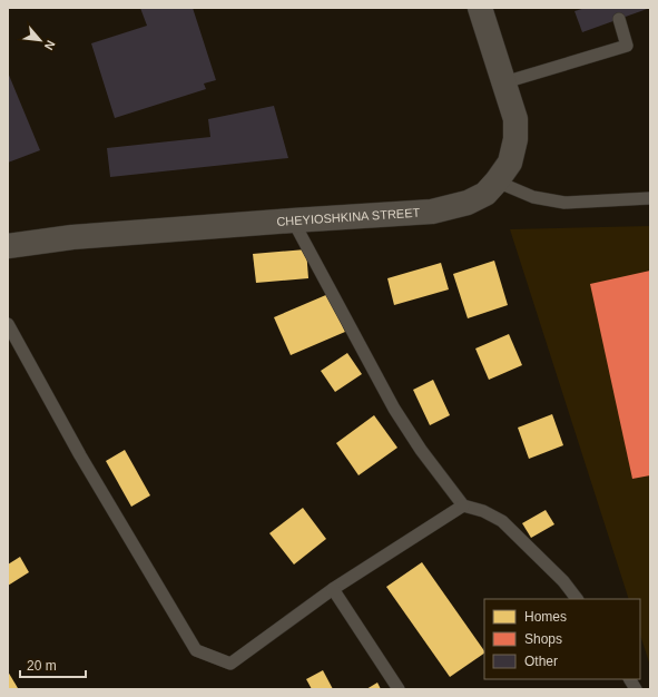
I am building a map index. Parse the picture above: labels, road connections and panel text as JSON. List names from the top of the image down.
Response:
{
  "streets": {
    "street": ["CHEYIOSHKINA STREET"]
  },
  "legend": ["Homes", "Shops", "Other"],
  "scale_bar": "20 m",
  "north": "bottom right"
}
